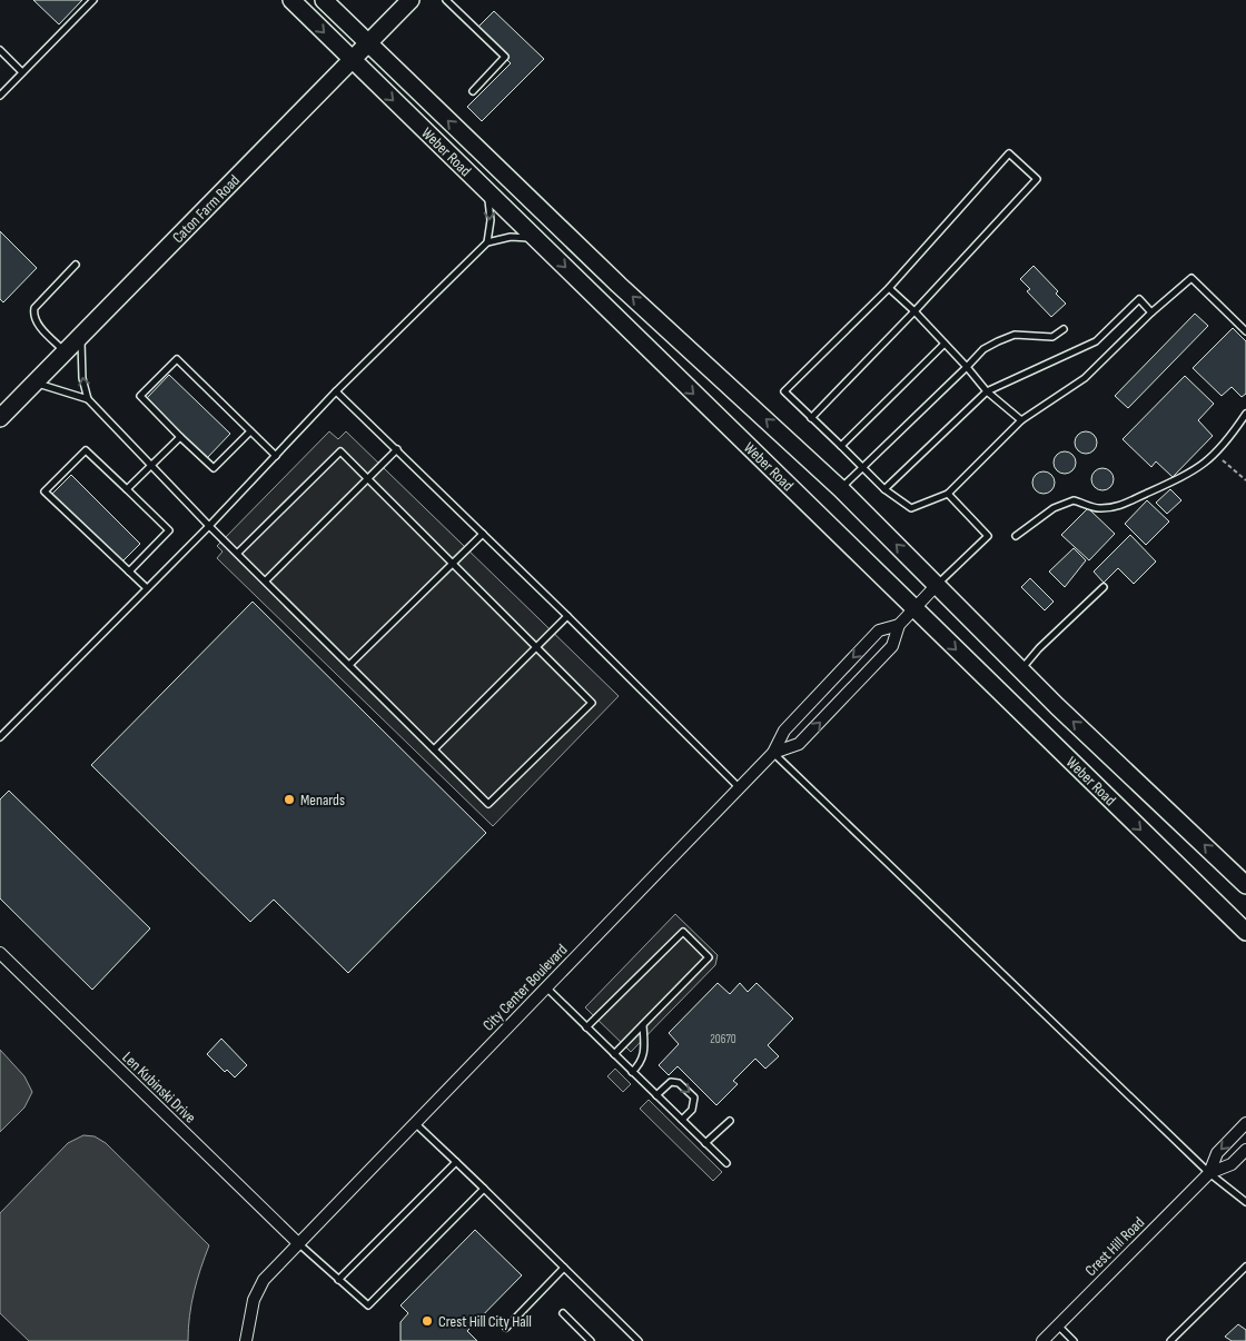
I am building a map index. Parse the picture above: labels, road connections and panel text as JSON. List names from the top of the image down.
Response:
{
  "streets": {
    "main road": ["Weber Road", "Caton Farm Road"],
    "street": ["City Center Boulevard", "Len Kubinski Drive", "Crest Hill Road"]
  },
  "crossings": [
    ["Weber Road", "Caton Farm Road"],
    ["City Center Boulevard", "Len Kubinski Drive"]
  ],
  "places": ["Menards", "Crest Hill City Hall"],
  "house_numbers": ["20670"]
}
